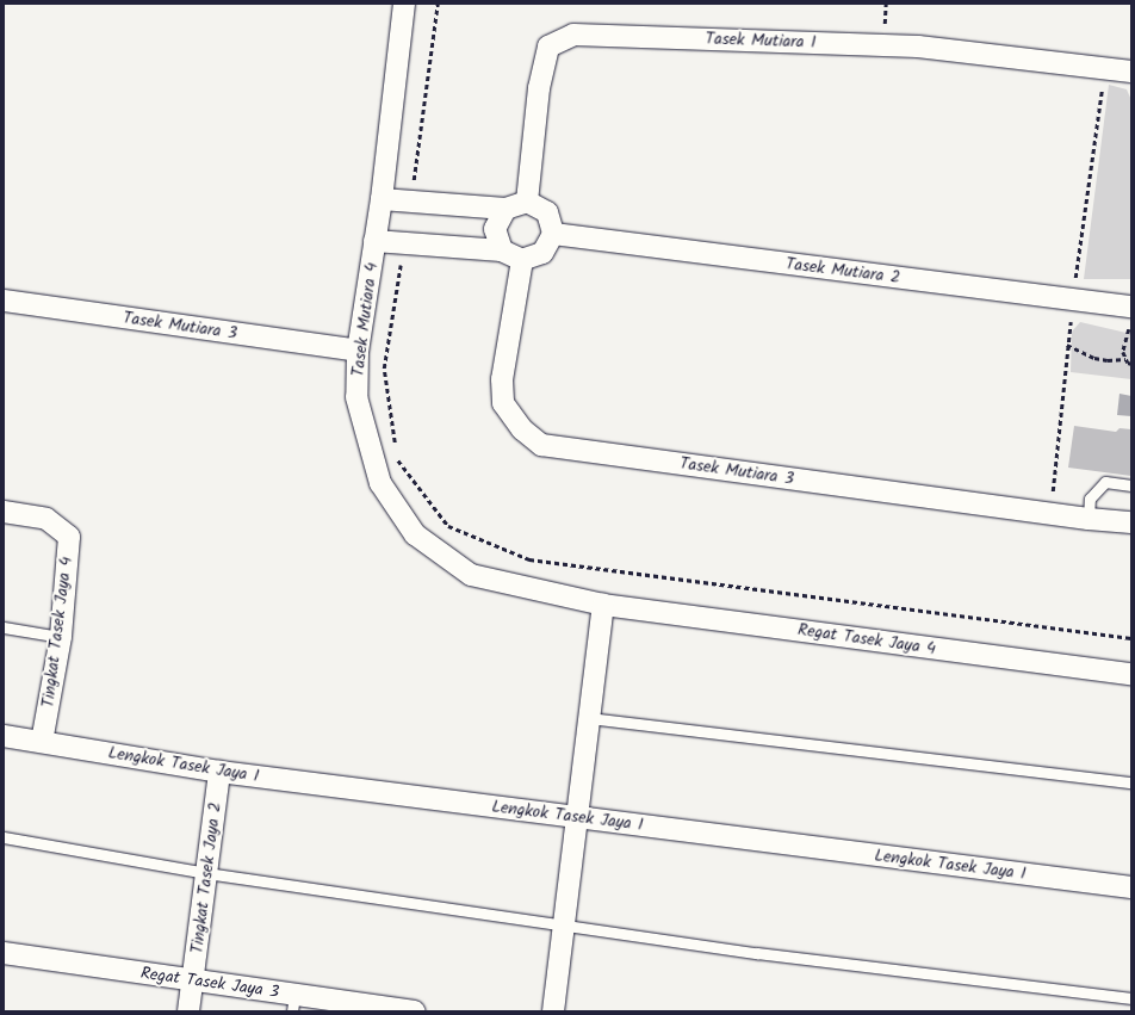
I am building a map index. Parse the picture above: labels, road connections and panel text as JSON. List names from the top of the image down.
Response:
{
  "streets": {
    "street": [
      "Tasek Mutiara 1",
      "Tasek Mutiara 2",
      "Tasek Mutiara 4",
      "Tasek Mutiara 3",
      "Tingkat Tasek Jaya 4",
      "Regat Tasek Jaya 4",
      "Lengkok Tasek Jaya 1",
      "Tingkat Tasek Jaya 2",
      "Regat Tasek Jaya 3"
    ]
  },
  "crossings": [
    ["Tasek Mutiara 1", "Tasek Mutiara 2"],
    ["Tasek Mutiara 1", "Tasek Mutiara 3"],
    ["Tasek Mutiara 2", "Tasek Mutiara 3"],
    ["Tasek Mutiara 4", "Tasek Mutiara 3"],
    ["Tasek Mutiara 4", "Regat Tasek Jaya 4"],
    ["Tingkat Tasek Jaya 4", "Lengkok Tasek Jaya 1"],
    ["Lengkok Tasek Jaya 1", "Tingkat Tasek Jaya 2"],
    ["Tingkat Tasek Jaya 2", "Regat Tasek Jaya 3"]
  ]
}
